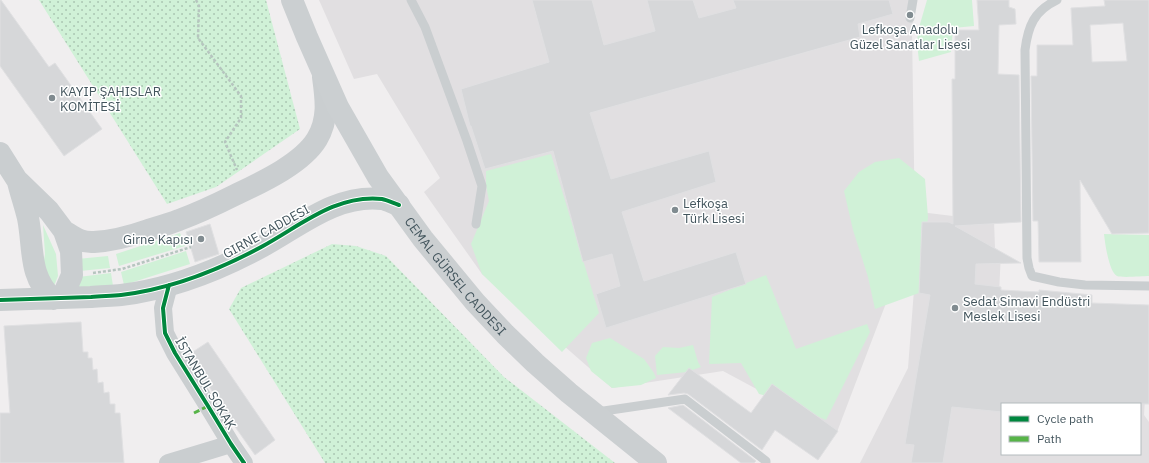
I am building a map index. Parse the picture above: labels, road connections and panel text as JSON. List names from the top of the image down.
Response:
{
  "streets": {
    "main road": ["CEMAL GÜRSEL CADDESI"],
    "street": ["GIRNE CADDESI", "İSTANBUL SOKAK"]
  },
  "crossings": [
    ["GIRNE CADDESI", "CEMAL GÜRSEL CADDESI"],
    ["GIRNE CADDESI", "İSTANBUL SOKAK"]
  ],
  "places": [
    "Lefkoşa Anadolu Güzel Sanatlar Lisesi",
    "KAYIP ŞAHISLAR KOMİTESİ",
    "Lefkoşa Türk Lisesi",
    "Girne Kapısı",
    "Sedat Simavi Endüstri Meslek Lisesi"
  ],
  "legend": ["Cycle path", "Path"]
}
